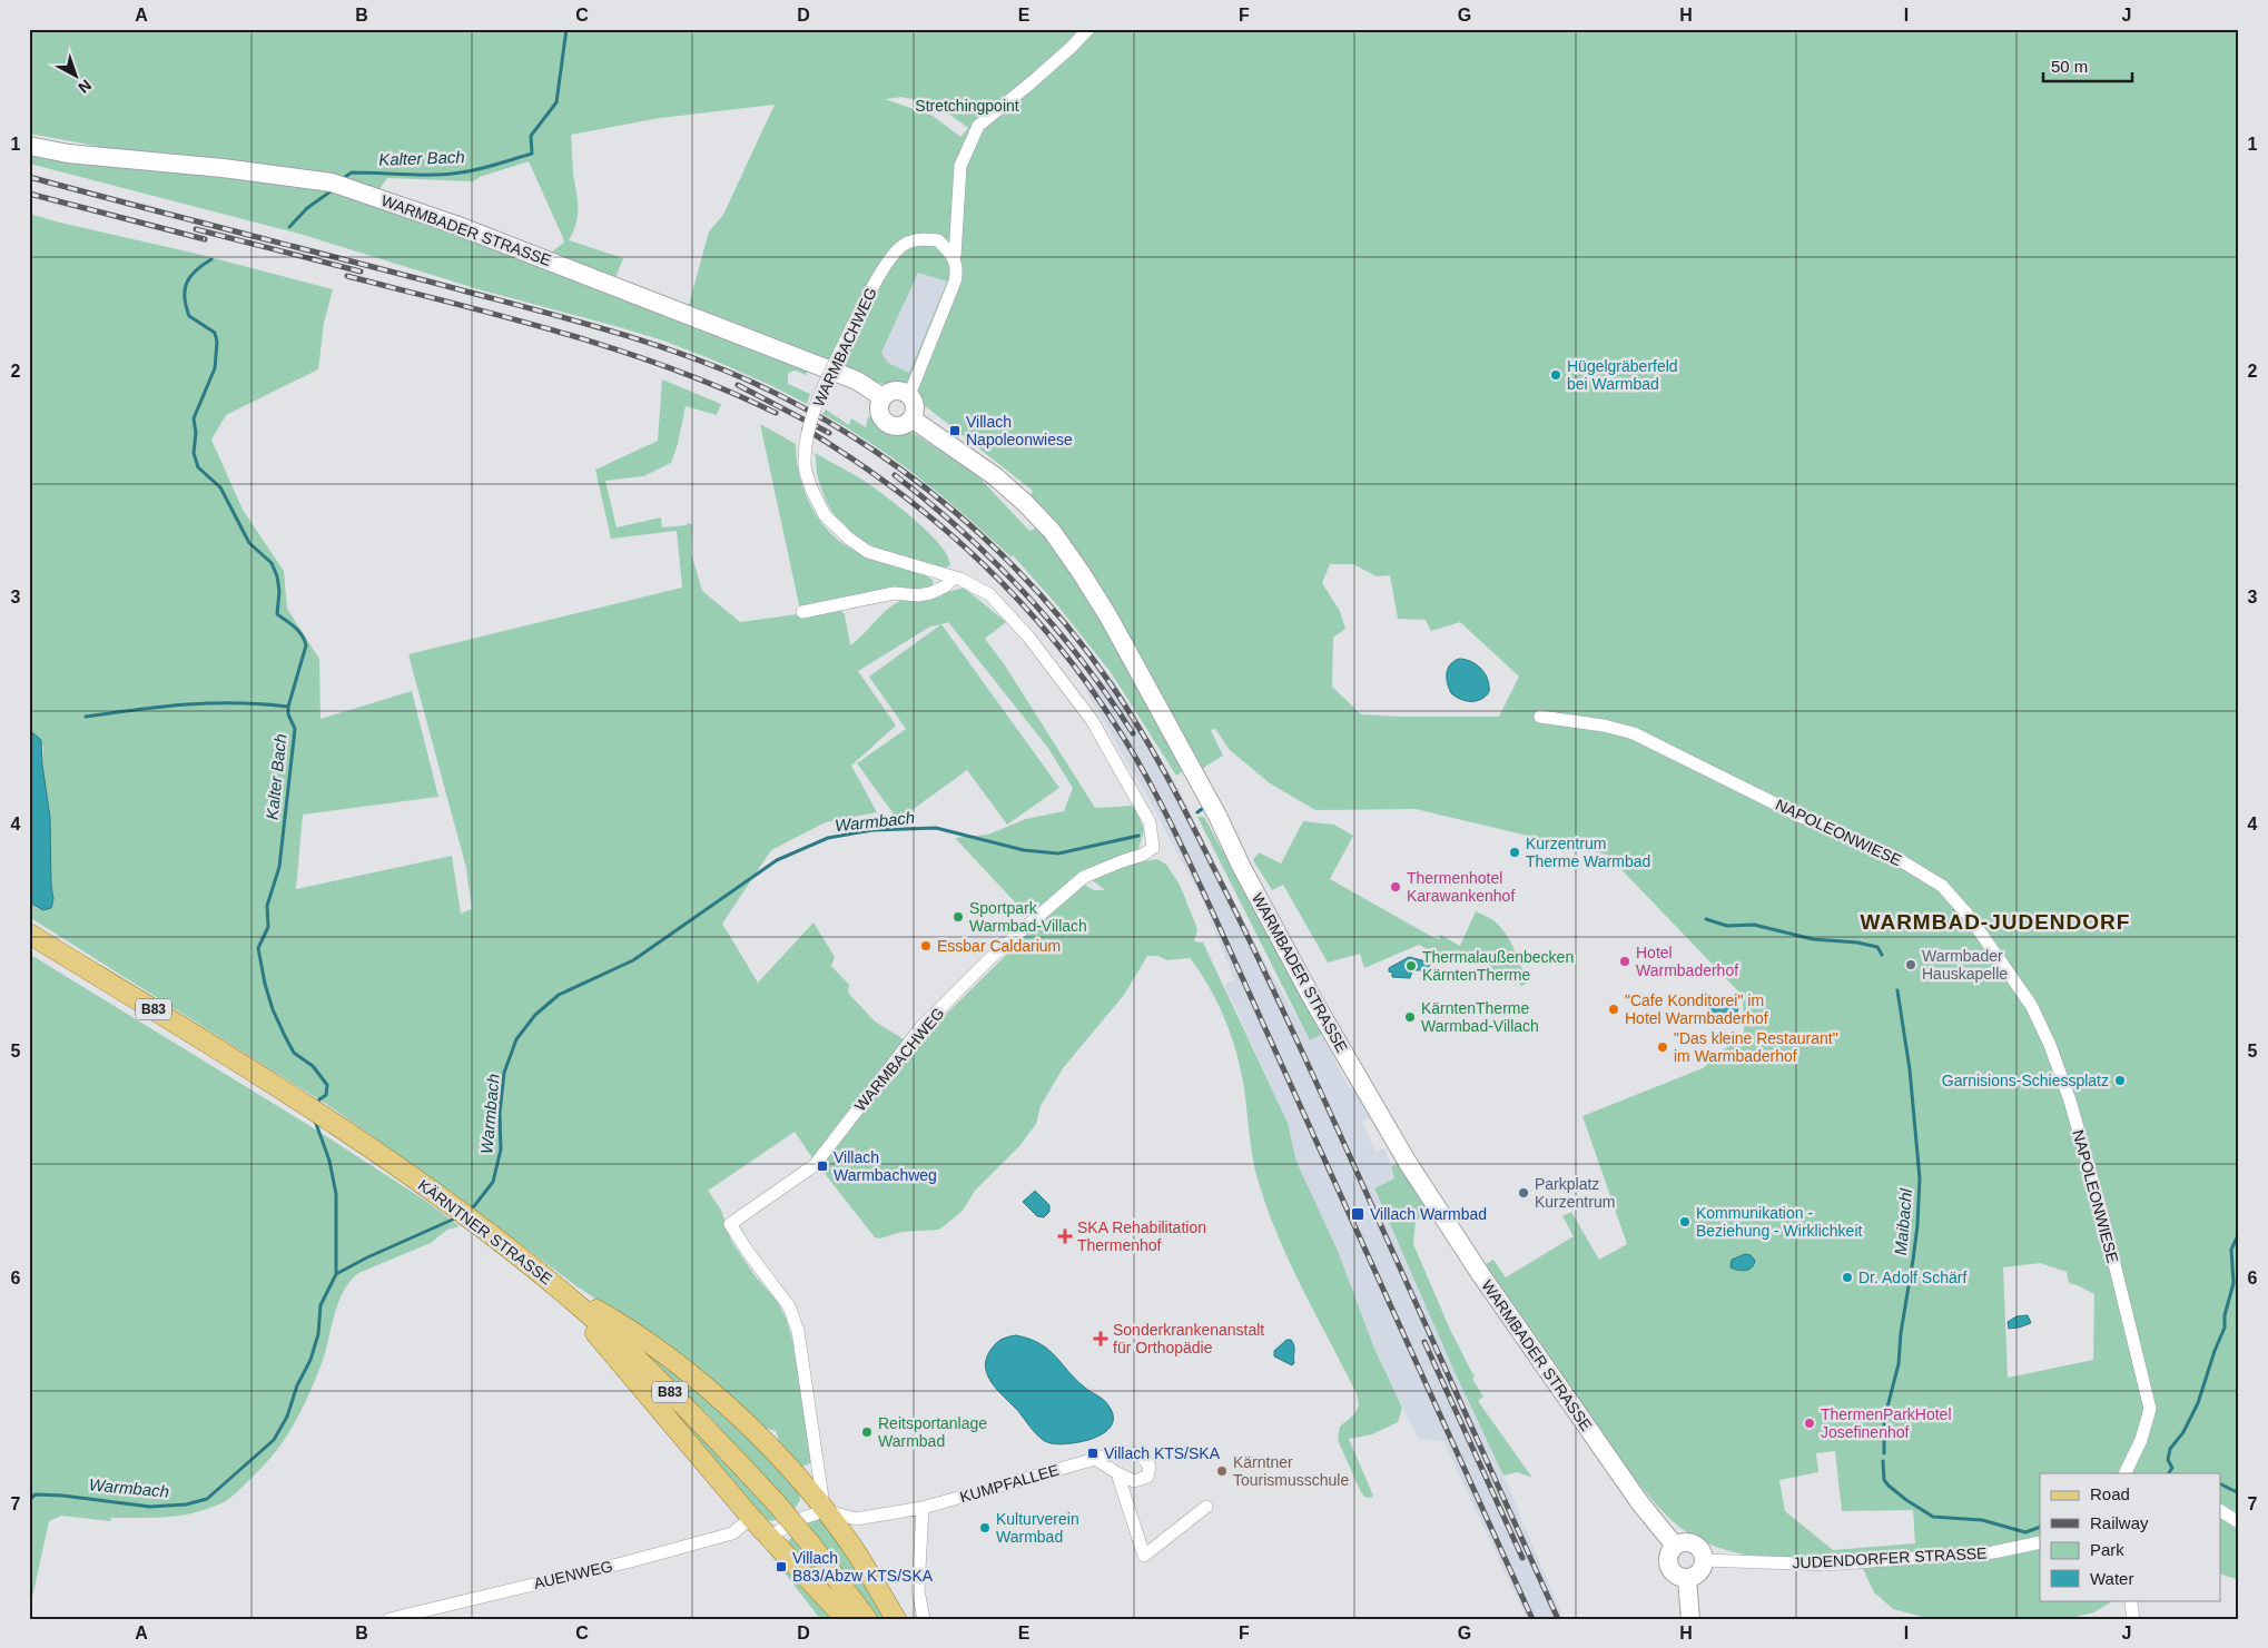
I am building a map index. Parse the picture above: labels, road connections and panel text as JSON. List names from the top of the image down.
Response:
{
  "streets": {
    "main road": ["B83", "KÄRNTNER STRASSE"],
    "street": [
      "WARMBADER STRASSE",
      "WARMBACHWEG",
      "NAPOLEONWIESE",
      "KUMPFALLEE",
      "JUDENDORFER STRASSE",
      "AUENWEG"
    ]
  },
  "crossings": [
    ["WARMBADER STRASSE", "JUDENDORFER STRASSE"],
    ["WARMBACHWEG", "KUMPFALLEE"]
  ],
  "districts": ["WARMBAD-JUDENDORF"],
  "water": ["Kalter Bach", "Warmbach", "Maibachl"],
  "parks": ["Stretchingpoint"],
  "places": {
    "other": [
      "Hügelgräberfeld bei Warmbad",
      "Kurzentrum Therme Warmbad",
      "Thermenhotel Karawankenhof",
      "Sportpark Warmbad-Villach",
      "Essbar Caldarium",
      "Hotel Warmbaderhof",
      "Warmbader Hauskapelle",
      "Thermalaußenbecken KärntenTherme",
      "\"Cafe Konditorei\" im Hotel Warmbaderhof",
      "KärntenTherme Warmbad-Villach",
      "\"Das kleine Restaurant\" im Warmbaderhof",
      "Garnisions-Schiessplatz",
      "Parkplatz Kurzentrum",
      "Kommunikation - Beziehung - Wirklichkeit",
      "Dr. Adolf Schärf",
      "ThermenParkHotel Josefinenhof",
      "Reitsportanlage Warmbad",
      "Kärntner Tourismusschule",
      "Kulturverein Warmbad"
    ],
    "transit": [
      "Villach Napoleonwiese",
      "Villach Warmbachweg",
      "Villach Warmbad",
      "Villach KTS/SKA",
      "Villach B83/Abzw KTS/SKA"
    ],
    "health": ["SKA Rehabilitation Thermenhof", "Sonderkrankenanstalt für Orthopädie"]
  },
  "legend": [
    "Road",
    "Railway",
    "Park",
    "Water"
  ],
  "scale_bar": "50 m",
  "north": "bottom right",
  "grid": {
    "columns": [
      "A",
      "B",
      "C",
      "D",
      "E",
      "F",
      "G",
      "H",
      "I",
      "J"
    ],
    "rows": [
      "1",
      "2",
      "3",
      "4",
      "5",
      "6",
      "7"
    ]
  }
}
